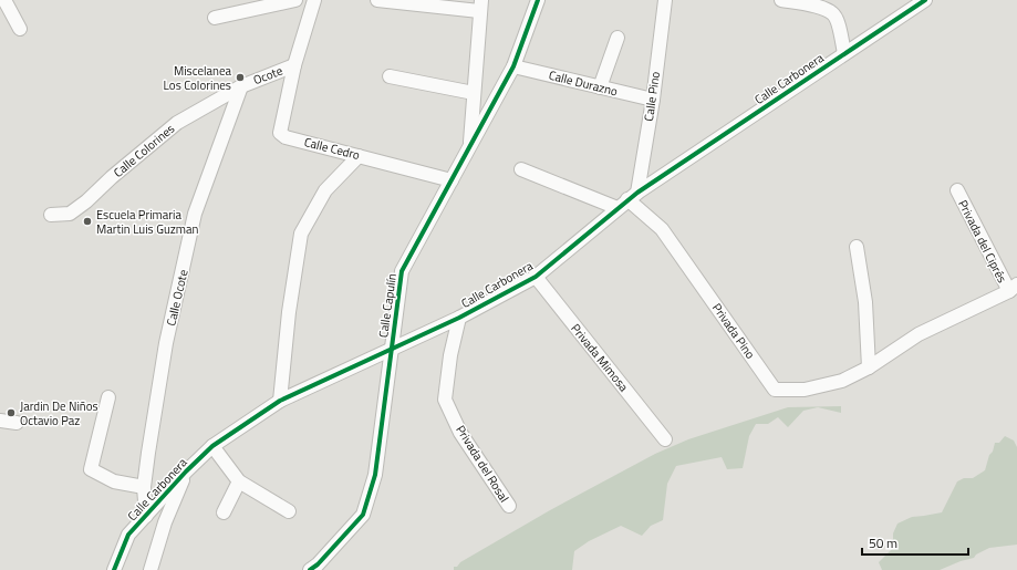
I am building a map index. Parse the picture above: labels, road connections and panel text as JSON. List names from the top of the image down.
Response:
{
  "streets": {
    "street": [
      "Ocote",
      "Calle Carbonera",
      "Calle Durazno",
      "Calle Pino",
      "Calle Cedro",
      "Calle Colorines",
      "Privada del Ciprés",
      "Calle Ocote",
      "Calle Capulín",
      "Privada Pino",
      "Privada Mimosa",
      "Privada del Rosal"
    ]
  },
  "crossings": [
    ["Ocote", "Calle Cedro"],
    ["Ocote", "Calle Colorines"],
    ["Ocote", "Calle Ocote"],
    ["Calle Carbonera", "Calle Pino"],
    ["Calle Carbonera", "Calle Ocote"],
    ["Calle Carbonera", "Calle Capulín"],
    ["Calle Carbonera", "Privada Pino"],
    ["Calle Carbonera", "Privada Mimosa"],
    ["Calle Carbonera", "Privada del Rosal"],
    ["Calle Durazno", "Calle Pino"],
    ["Calle Durazno", "Calle Capulín"],
    ["Calle Pino", "Privada Pino"],
    ["Calle Cedro", "Calle Capulín"],
    ["Calle Colorines", "Calle Ocote"]
  ],
  "places": ["Miscelanea Los Colorines", "Escuela Primaria Martin Luis Guzman", "Jardin De Niños Octavio Paz"],
  "scale_bar": "50 m"
}
